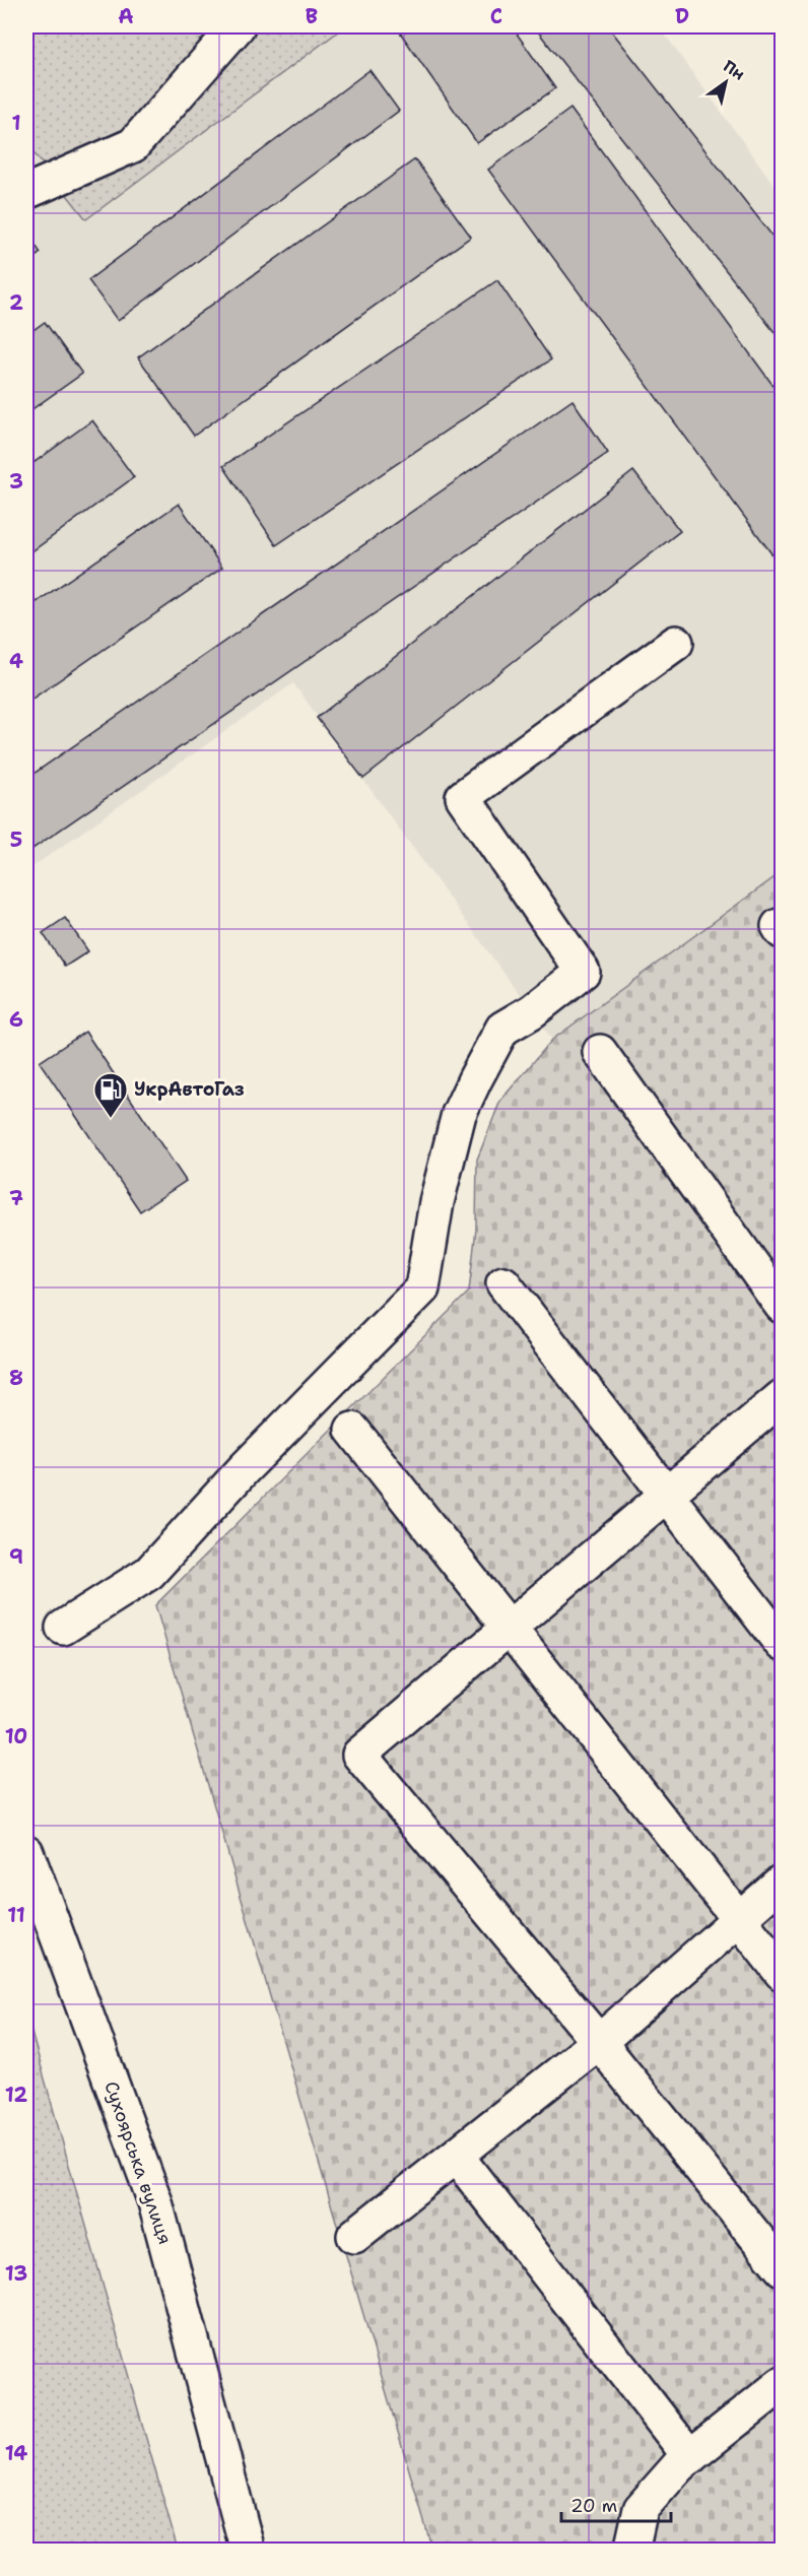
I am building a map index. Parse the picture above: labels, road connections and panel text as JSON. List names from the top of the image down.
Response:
{
  "streets": {
    "street": ["Сухоярська вулиця"]
  },
  "places": {
    "fuel station": ["УкрАвтоГаз"]
  },
  "scale_bar": "20 m",
  "north": "top right",
  "grid": {
    "columns": [
      "A",
      "B",
      "C",
      "D"
    ],
    "rows": [
      "1",
      "2",
      "3",
      "4",
      "5",
      "6",
      "7",
      "8",
      "9",
      "10",
      "11",
      "12",
      "13",
      "14"
    ]
  }
}
